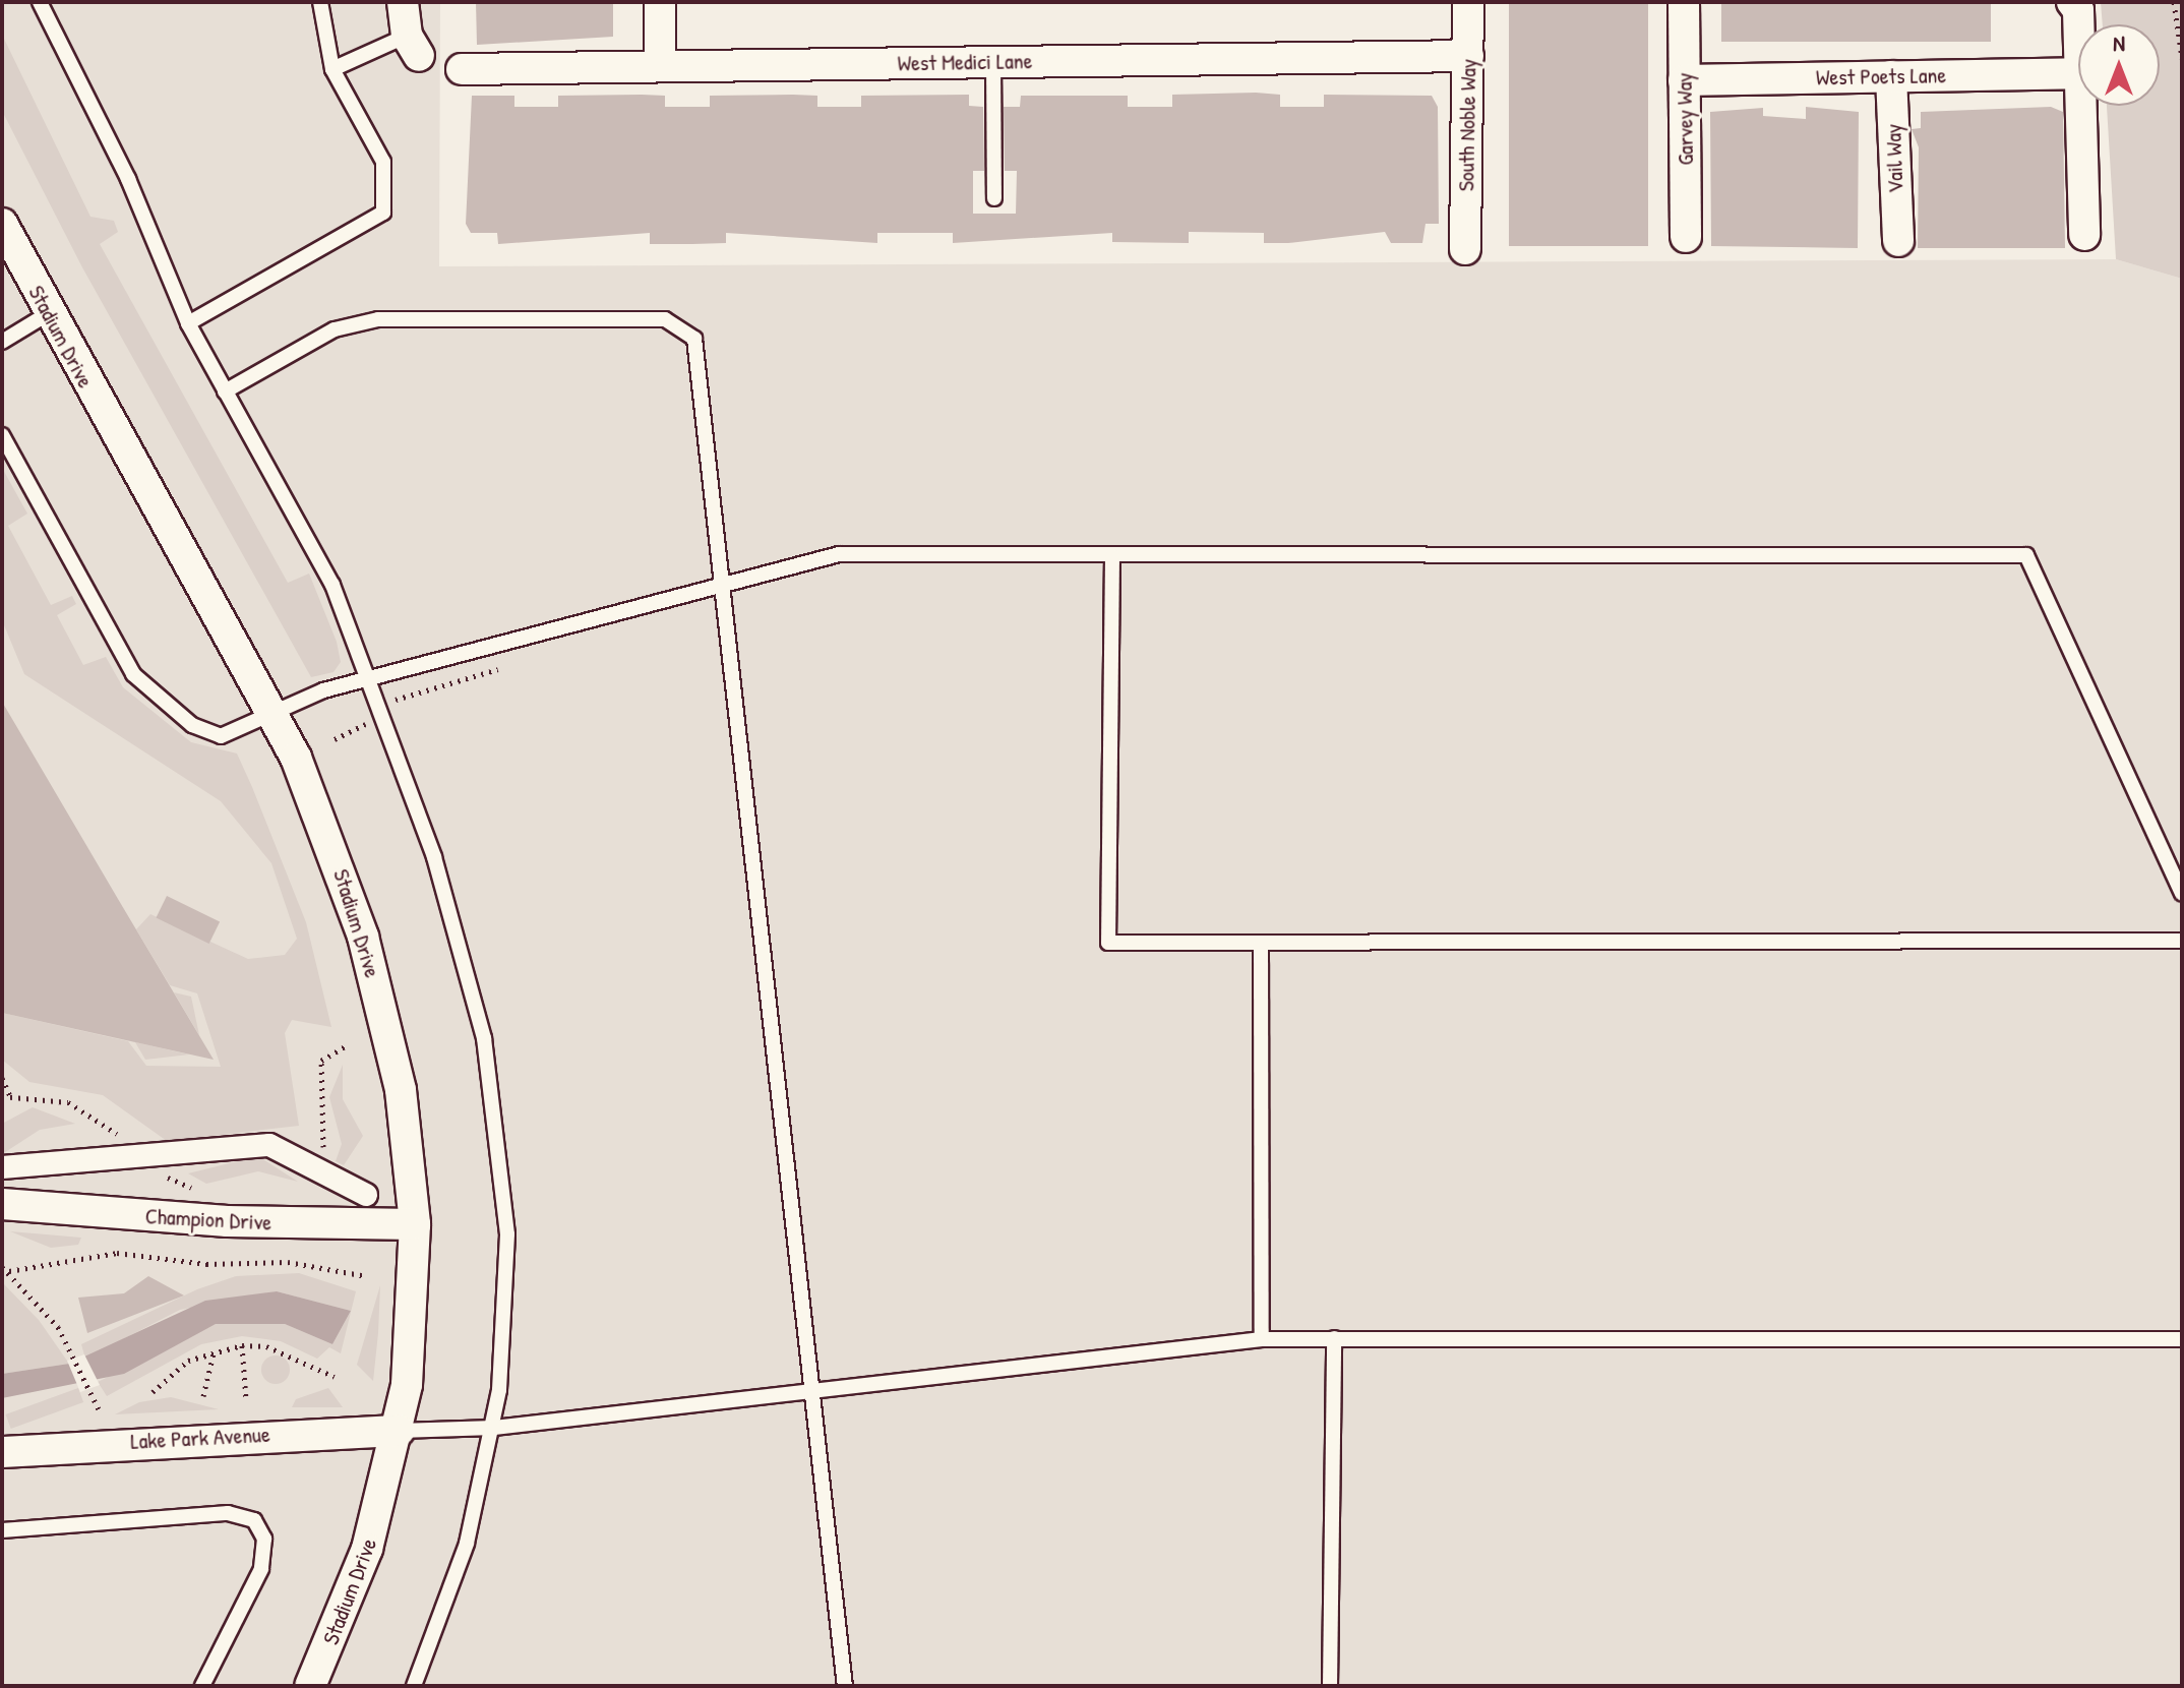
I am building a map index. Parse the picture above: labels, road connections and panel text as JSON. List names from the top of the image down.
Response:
{
  "streets": {
    "street": [
      "West Medici Lane",
      "West Poets Lane",
      "Garvey Way",
      "South Noble Way",
      "Vail Way",
      "Stadium Drive",
      "Champion Drive",
      "Lake Park Avenue"
    ]
  },
  "crossings": [
    ["West Medici Lane", "South Noble Way"],
    ["West Poets Lane", "Garvey Way"],
    ["West Poets Lane", "Vail Way"],
    ["Stadium Drive", "Champion Drive"],
    ["Stadium Drive", "Lake Park Avenue"]
  ],
  "north": "top"
}
